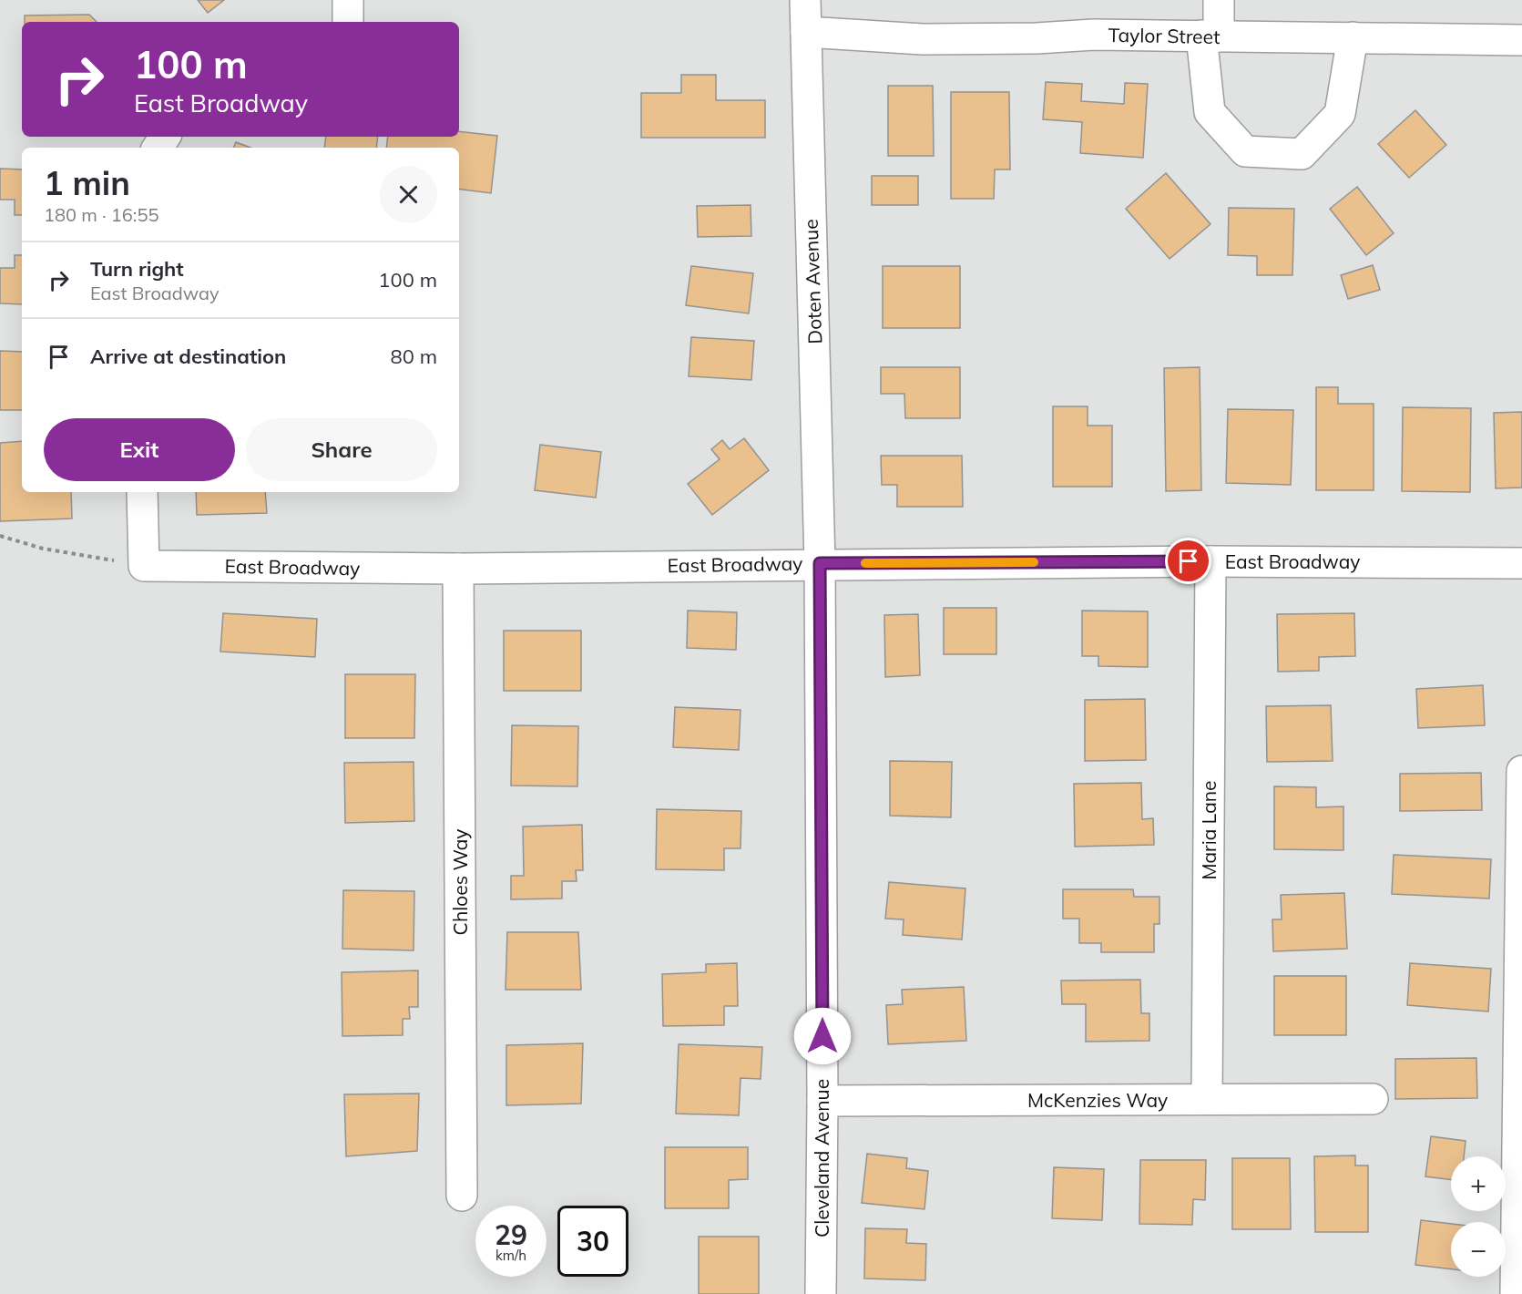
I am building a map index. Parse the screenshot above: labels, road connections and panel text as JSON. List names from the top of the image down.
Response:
{
  "streets": {
    "street": [
      "Taylor Street",
      "Doten Avenue",
      "East Broadway",
      "Maria Lane",
      "Chloes Way",
      "McKenzies Way",
      "Cleveland Avenue"
    ]
  },
  "crossings": [
    ["Taylor Street", "Doten Avenue"],
    ["Doten Avenue", "East Broadway"],
    ["Doten Avenue", "Cleveland Avenue"],
    ["East Broadway", "Maria Lane"],
    ["East Broadway", "Chloes Way"],
    ["East Broadway", "Cleveland Avenue"],
    ["Maria Lane", "McKenzies Way"],
    ["McKenzies Way", "Cleveland Avenue"]
  ],
  "page": {
    "turn": ["100 m", "East Broadway"],
    "heading": ["1 min", "180 m · 16:55"],
    "list": [
      {
        "name": "Turn right",
        "note": "East Broadway",
        "value": "100 m"
      },
      {
        "name": "Arrive at destination",
        "value": "80 m"
      }
    ],
    "buttons": ["Exit", "Share"],
    "map_buttons": ["+", "−"],
    "speed": "29 km/h",
    "limit": "30"
  }
}
